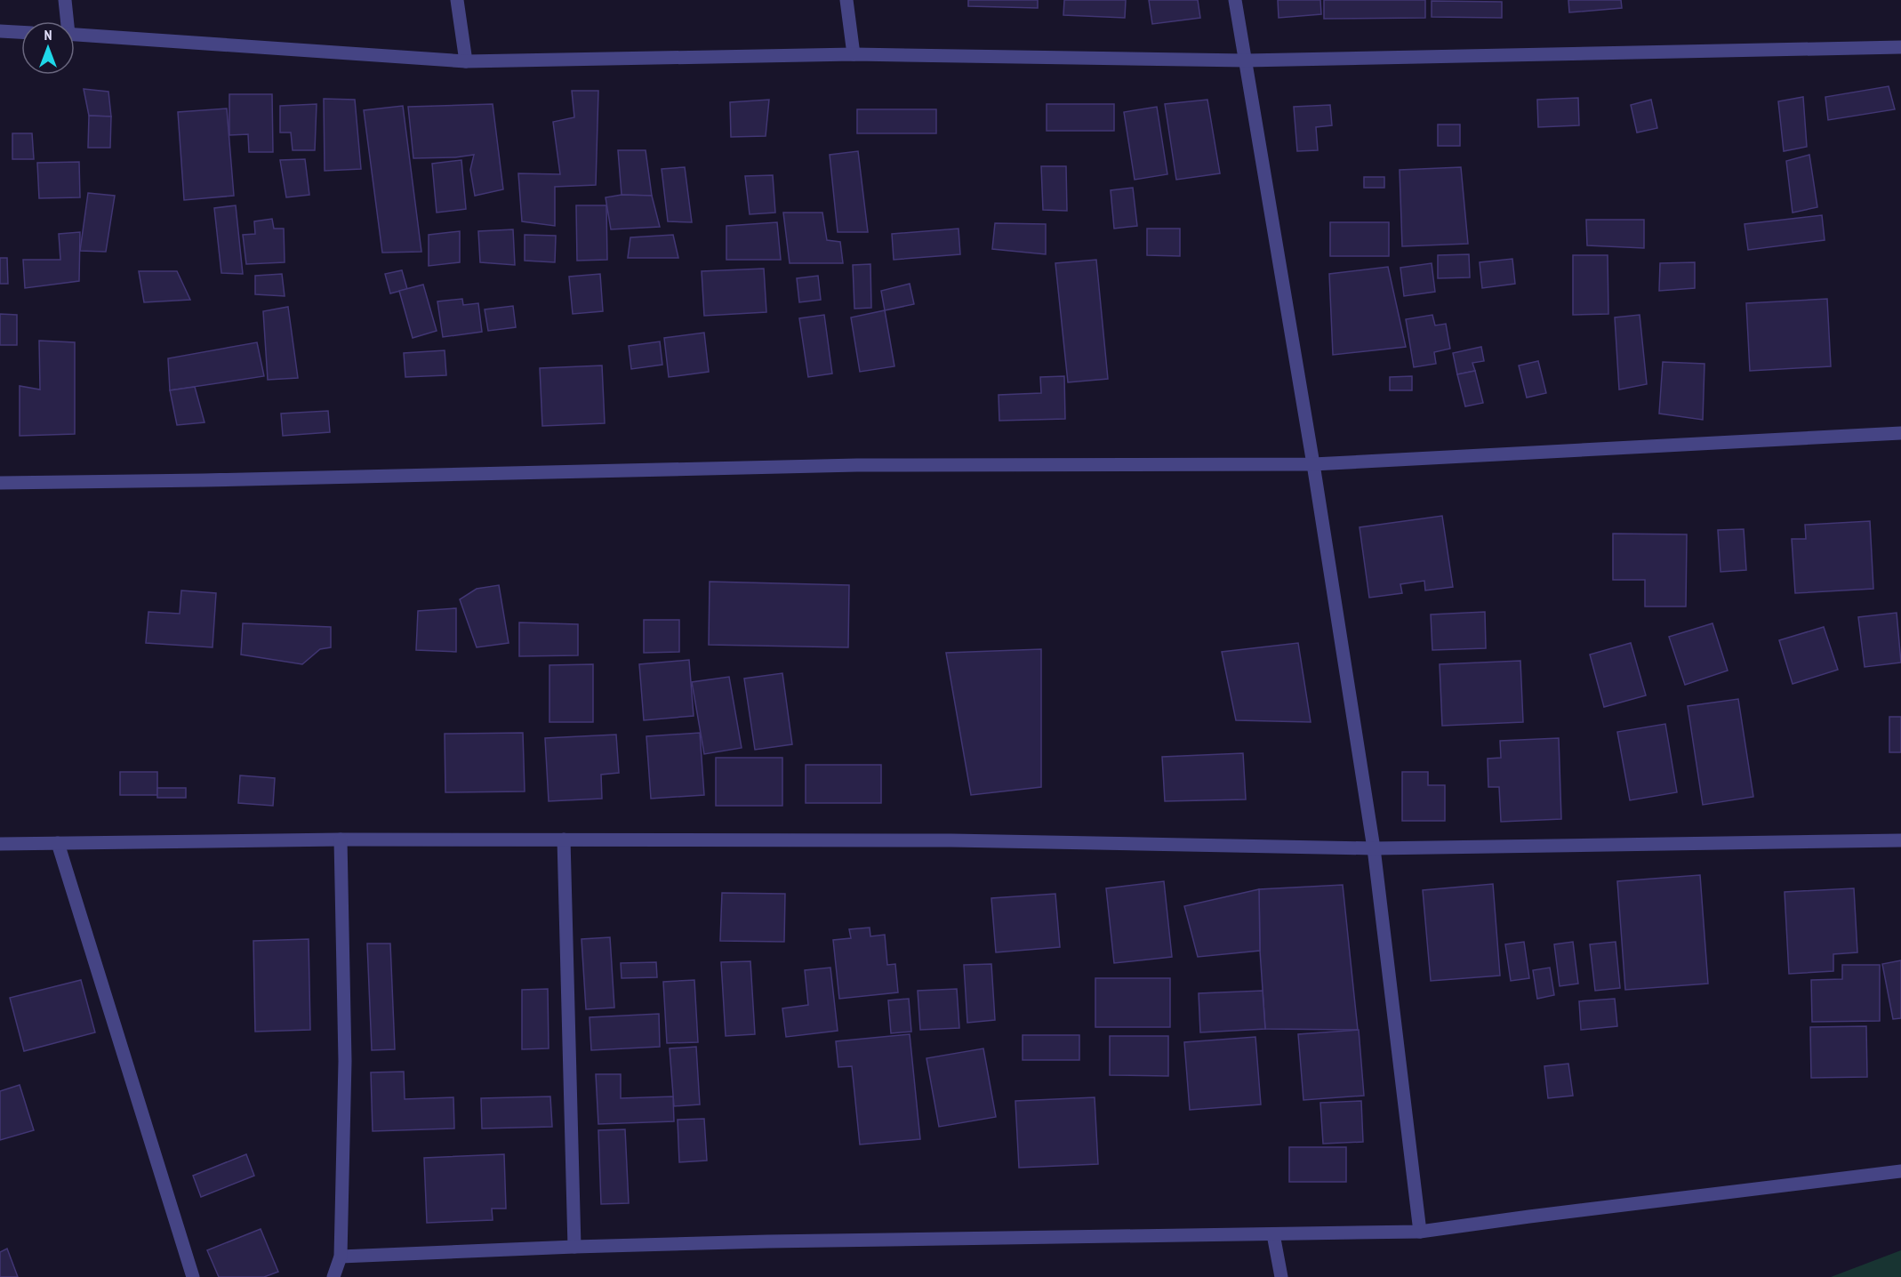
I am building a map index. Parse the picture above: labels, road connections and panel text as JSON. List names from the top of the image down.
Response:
{
  "north": "top"
}
